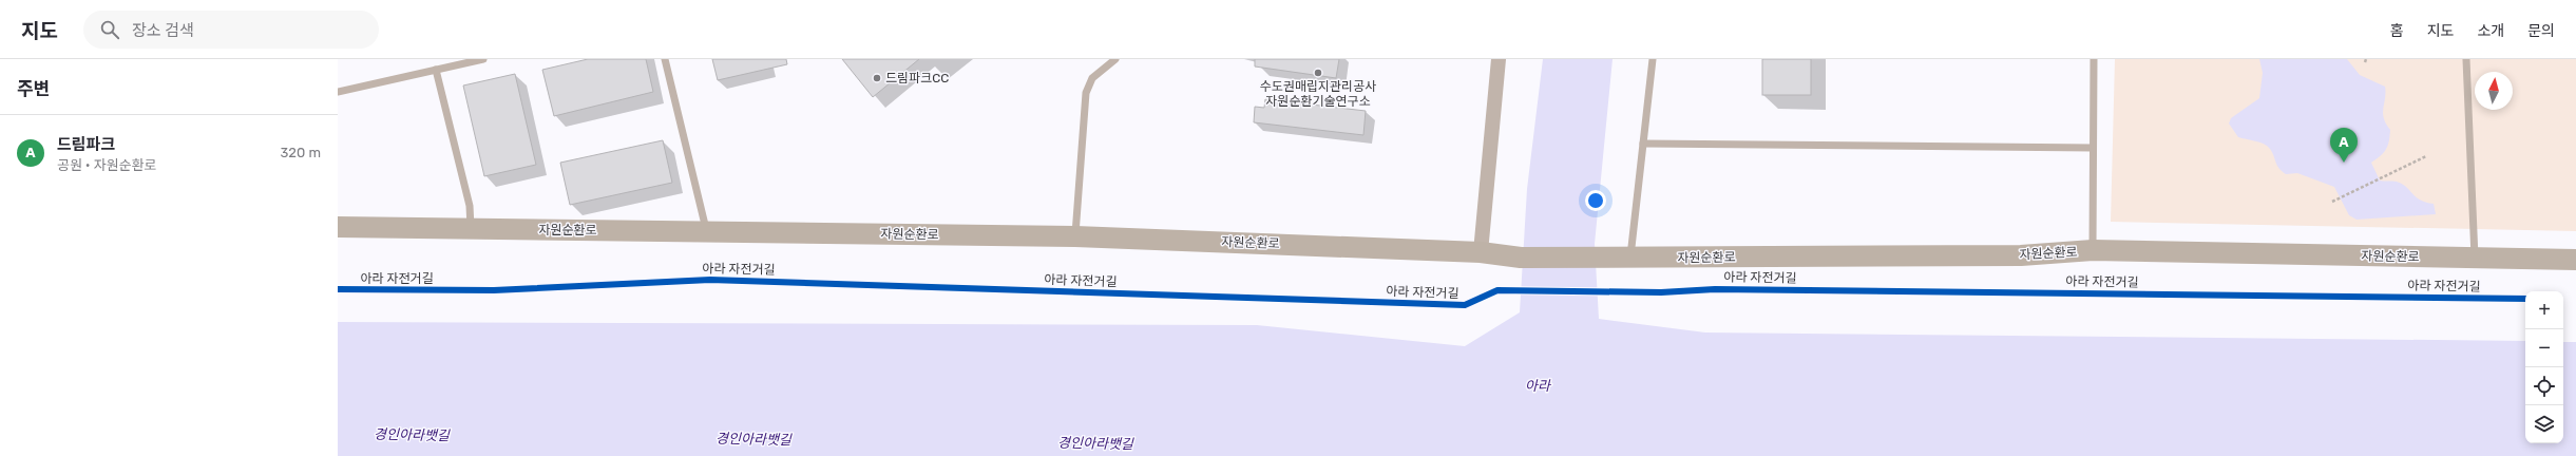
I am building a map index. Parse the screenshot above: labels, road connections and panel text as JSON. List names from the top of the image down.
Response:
{
  "streets": {
    "main road": ["자원순환로"],
    "cycle path": ["아라 자전거길"]
  },
  "water": ["아라", "경인아라뱃길"],
  "places": ["수도권매립지관리공사 자원순환기술연구소", "드림파크CC"],
  "north": "top",
  "page": {
    "header": "지도",
    "search": "장소 검색",
    "nav": [
      "홈",
      "지도",
      "소개",
      "문의"
    ],
    "heading": "주변",
    "list": [
      {
        "mark": "A",
        "name": "드림파크",
        "note": "공원 · 자원순환로",
        "value": "320 m"
      }
    ],
    "pins": "A",
    "map_buttons": ["+", "−"]
  }
}
